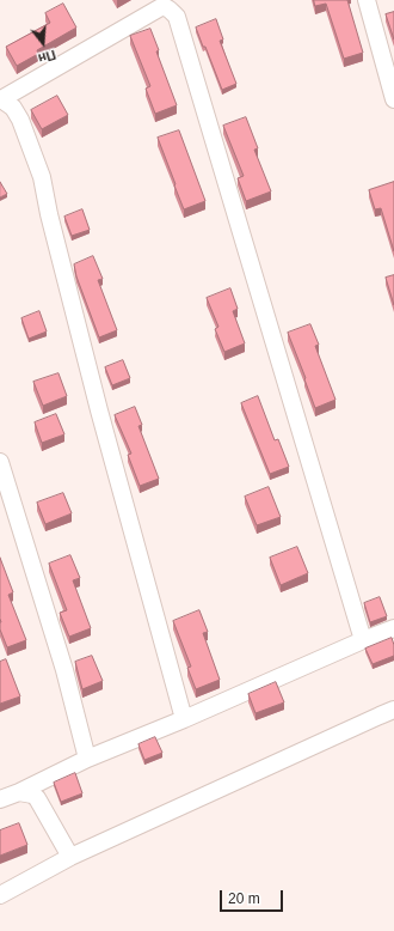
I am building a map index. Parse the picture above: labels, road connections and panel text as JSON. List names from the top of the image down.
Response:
{
  "scale_bar": "20 m",
  "north": "bottom"
}
